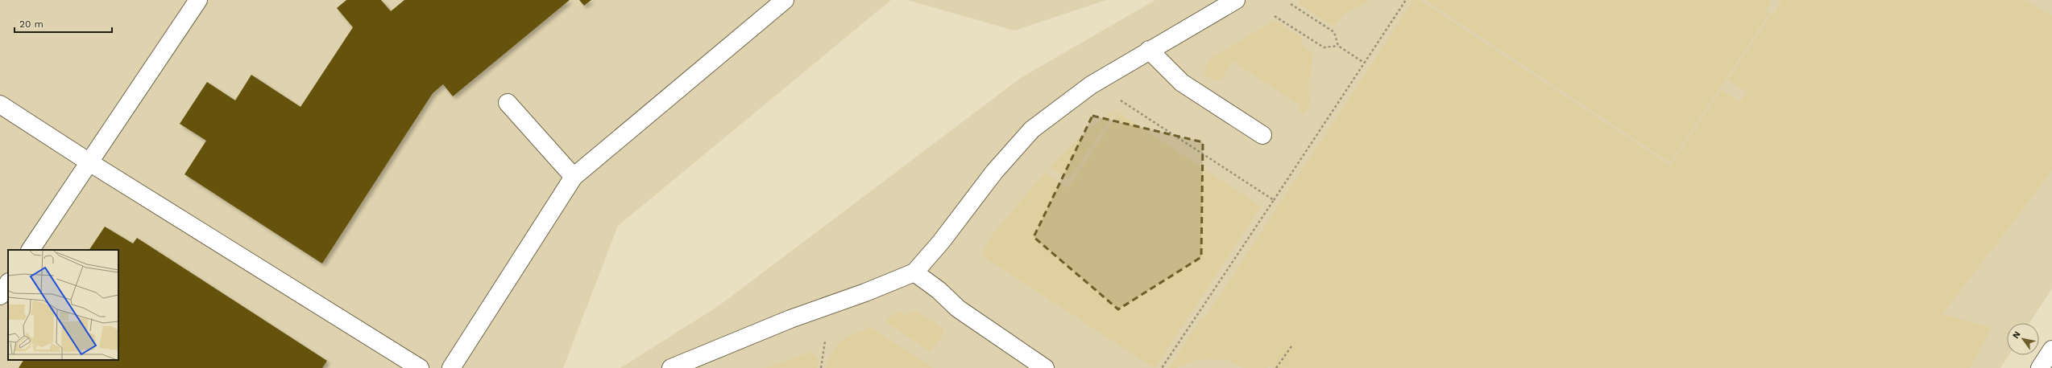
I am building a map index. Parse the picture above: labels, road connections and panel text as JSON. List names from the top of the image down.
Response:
{
  "scale_bar": "20 m",
  "north": "top left"
}
